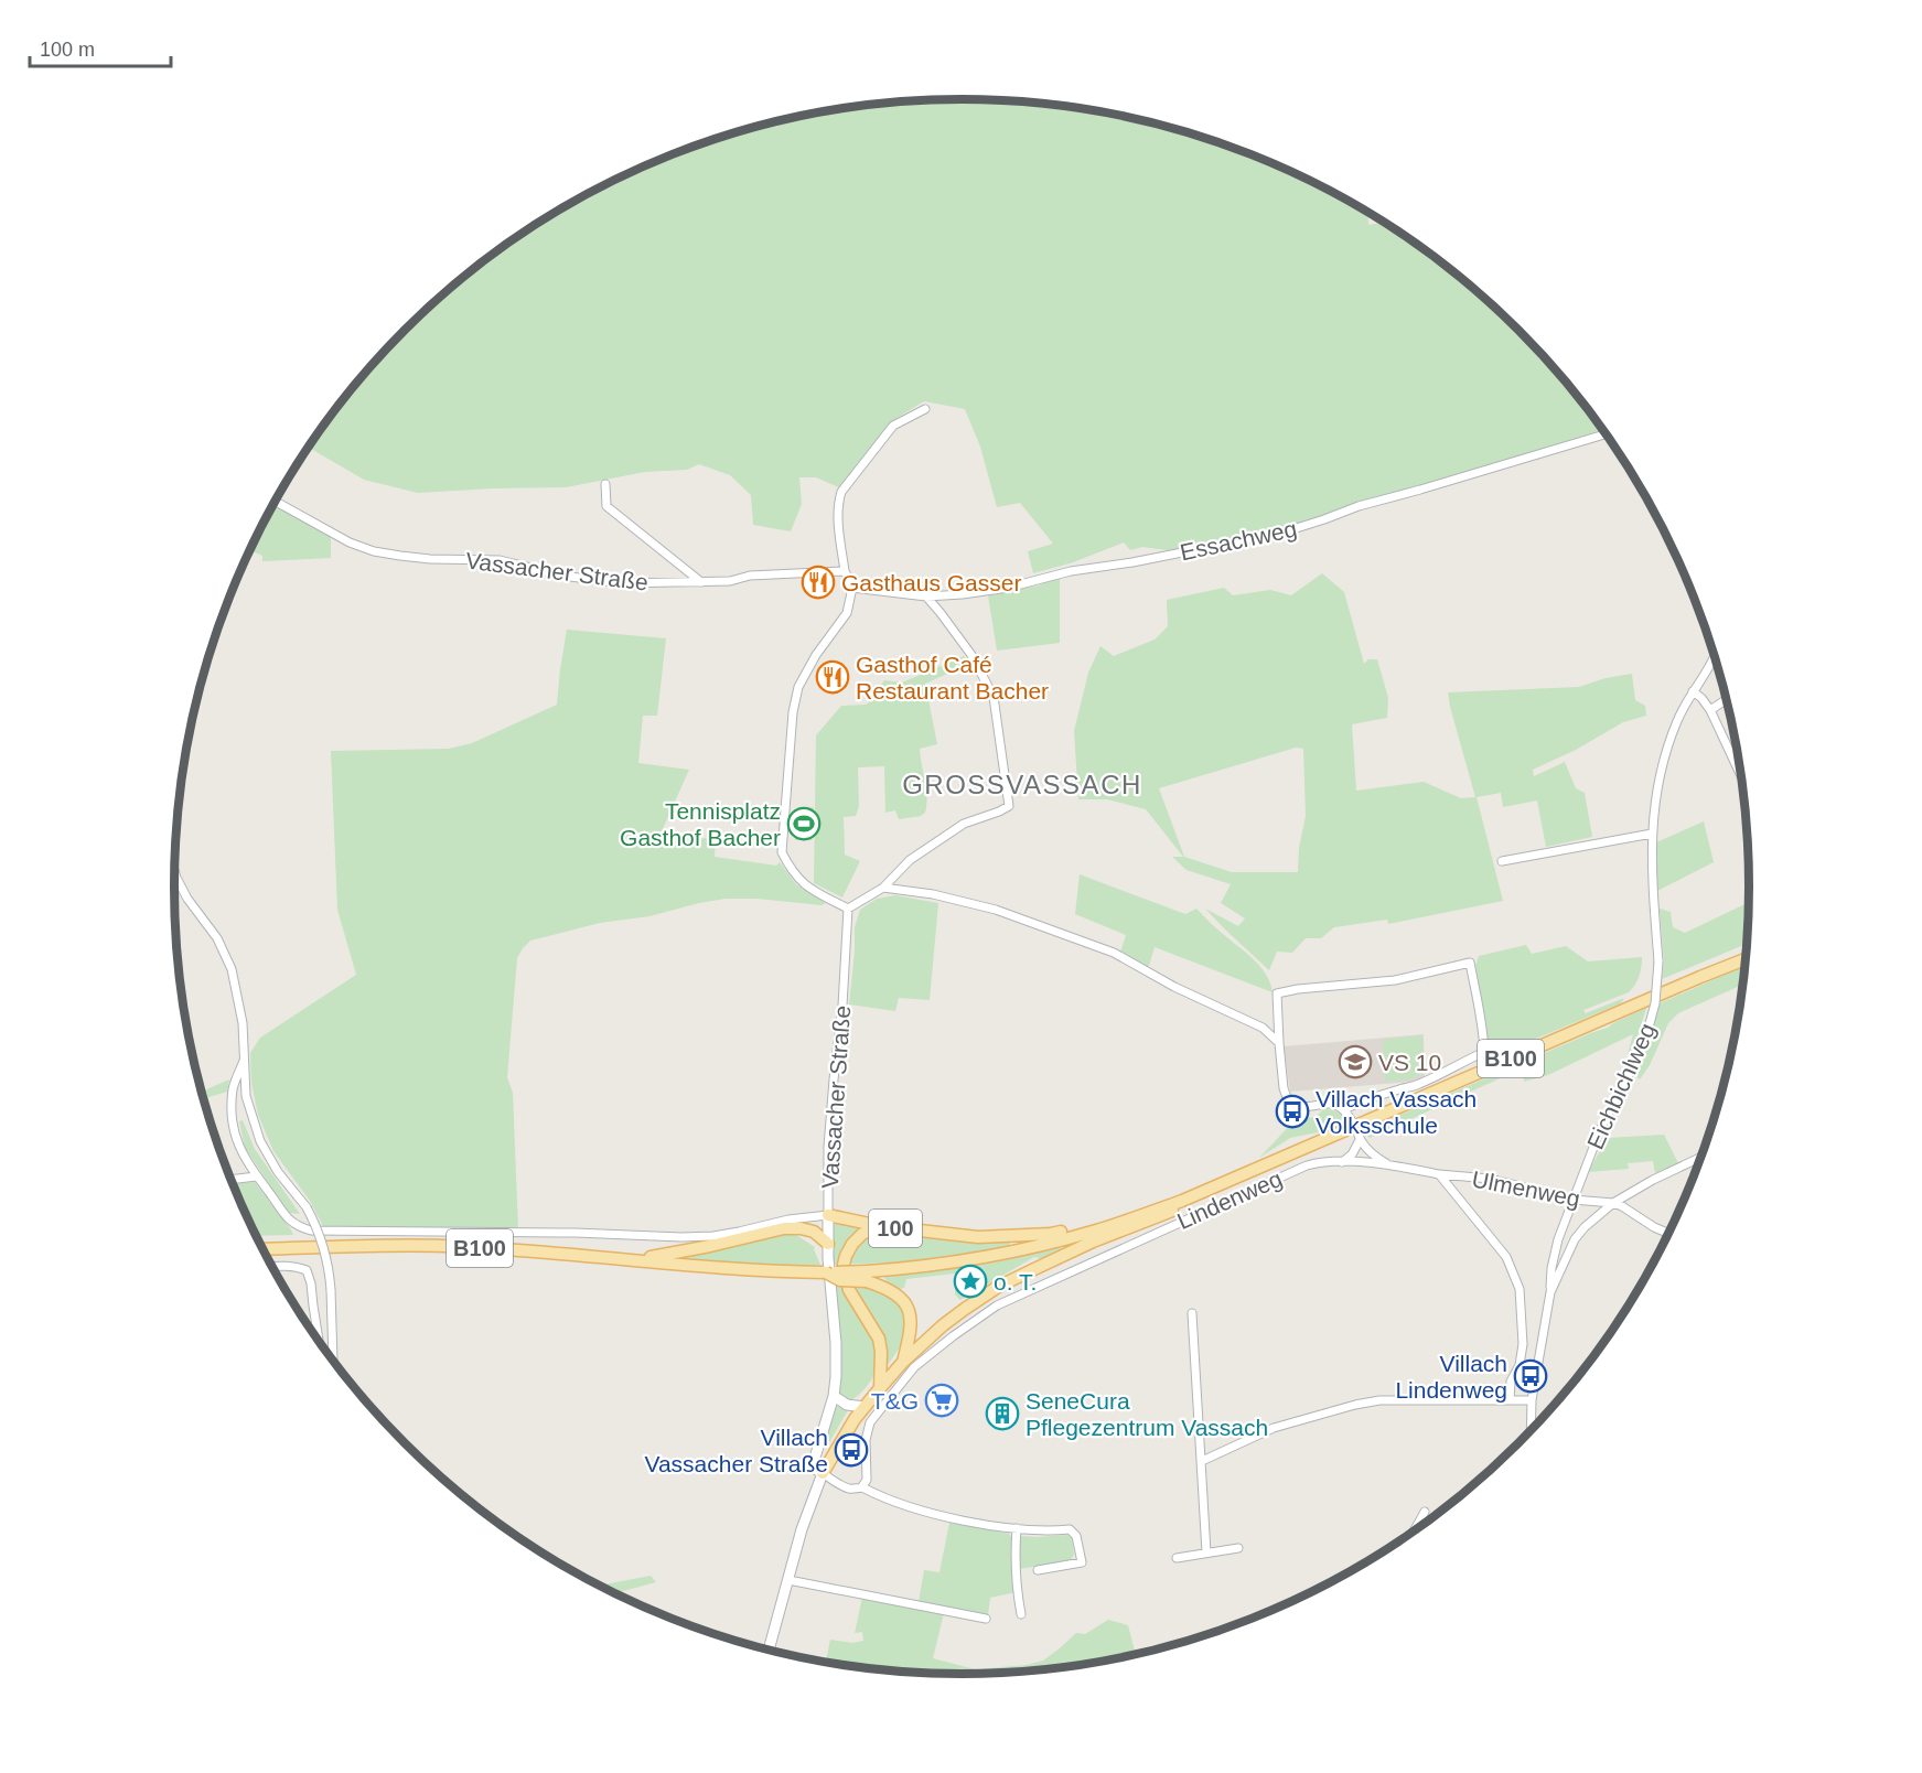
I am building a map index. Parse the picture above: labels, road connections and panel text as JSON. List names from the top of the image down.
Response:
{
  "streets": {
    "main road": ["Vassacher Straße", "B100", "100"],
    "street": [
      "Essachweg",
      "Eichbichlweg",
      "Ulmenweg",
      "Lindenweg"
    ]
  },
  "crossings": [
    ["Vassacher Straße", "100"],
    ["B100", "100"],
    ["Eichbichlweg", "Ulmenweg"],
    ["Ulmenweg", "Lindenweg"]
  ],
  "districts": ["GROSSVASSACH"],
  "places": {
    "restaurant": ["Gasthaus Gasser", "Gasthof Café Restaurant Bacher"],
    "sports": ["Tennisplatz Gasthof Bacher"],
    "school or university": ["VS 10"],
    "bus stop": ["Villach Vassach Volksschule", "Villach Lindenweg", "Villach Vassacher Straße"],
    "place": ["o. T."],
    "supermarket": ["T&G"],
    "building": ["SeneCura Pflegezentrum Vassach"]
  },
  "scale_bar": "100 m"
}
